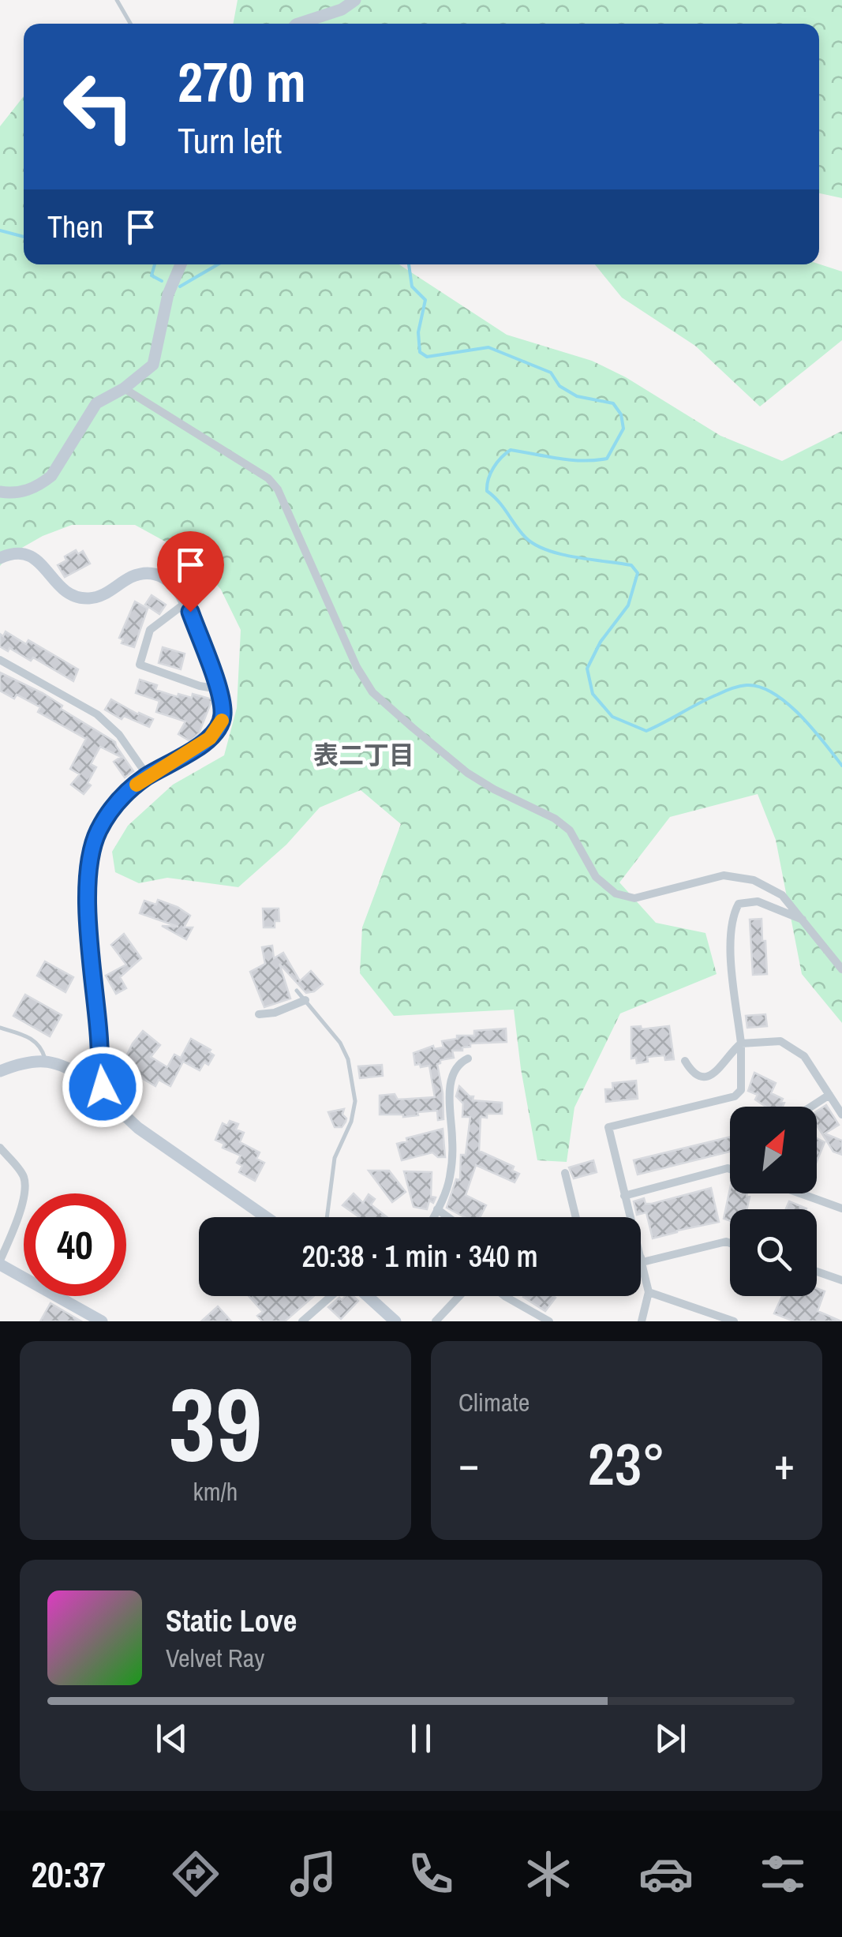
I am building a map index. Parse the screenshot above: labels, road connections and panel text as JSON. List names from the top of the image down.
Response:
{
  "districts": ["表二丁目"],
  "north": "top right",
  "page": {
    "turn": ["270 m", "Turn left"],
    "then": "Then",
    "limit": "40",
    "trip": "20:38 · 1 min · 340 m",
    "tile": [
      ["39", "km/h"],
      "Climate"
    ],
    "heat": ["−", "23°", "+"],
    "song": ["Static Love", "Velvet Ray"],
    "tabs": "20:37"
  }
}
